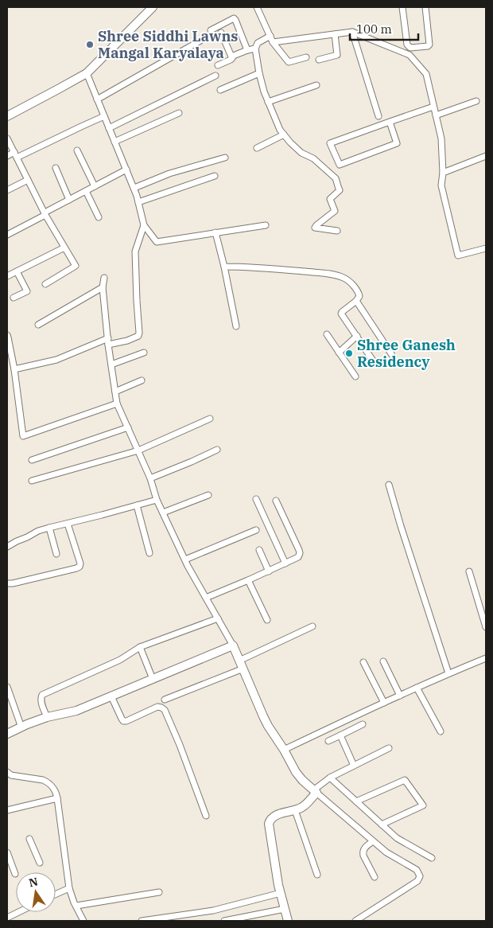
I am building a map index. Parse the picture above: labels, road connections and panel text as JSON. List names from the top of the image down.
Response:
{
  "places": ["Shree Siddhi Lawns Mangal Karyalaya", "Shree Ganesh Residency"],
  "scale_bar": "100 m",
  "north": "top"
}
